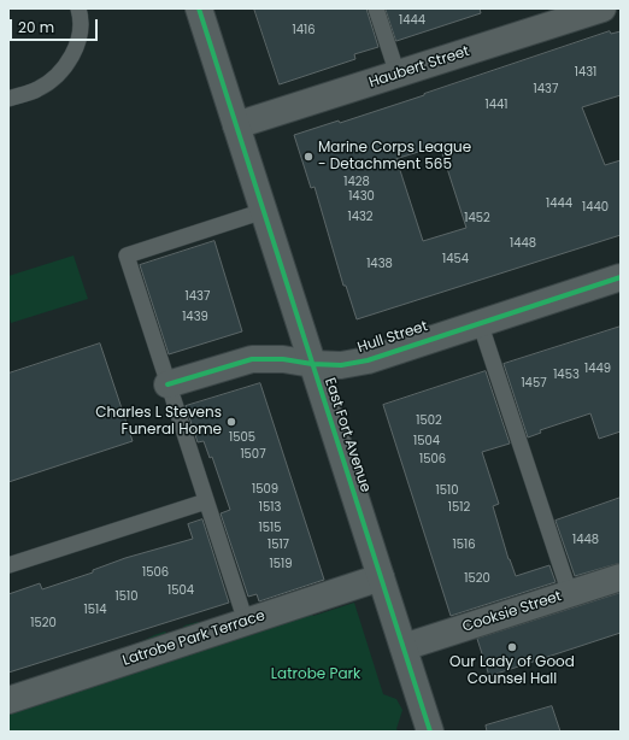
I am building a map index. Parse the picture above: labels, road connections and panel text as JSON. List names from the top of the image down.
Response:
{
  "streets": {
    "street": [
      "Haubert Street",
      "Hull Street",
      "East Fort Avenue",
      "Cooksie Street",
      "Latrobe Park Terrace"
    ]
  },
  "crossings": [
    ["Haubert Street", "East Fort Avenue"],
    ["Hull Street", "East Fort Avenue"],
    ["East Fort Avenue", "Cooksie Street"],
    ["East Fort Avenue", "Latrobe Park Terrace"]
  ],
  "parks": ["Latrobe Park"],
  "places": ["Marine Corps League - Detachment 565", "Charles L Stevens Funeral Home", "Our Lady of Good Counsel Hall"],
  "house_numbers": [
    "1444",
    "1416",
    "1431",
    "1437",
    "1441",
    "1428",
    "1430",
    "1444",
    "1440",
    "1432",
    "1452",
    "1448",
    "1454",
    "1438",
    "1437",
    "1439",
    "1449",
    "1453",
    "1457",
    "1502",
    "1505",
    "1504",
    "1507",
    "1506",
    "1509",
    "1510",
    "1513",
    "1512",
    "1515",
    "1448",
    "1517",
    "1516",
    "1519",
    "1506",
    "1520",
    "1504",
    "1510",
    "1514",
    "1520"
  ],
  "scale_bar": "20 m"
}
